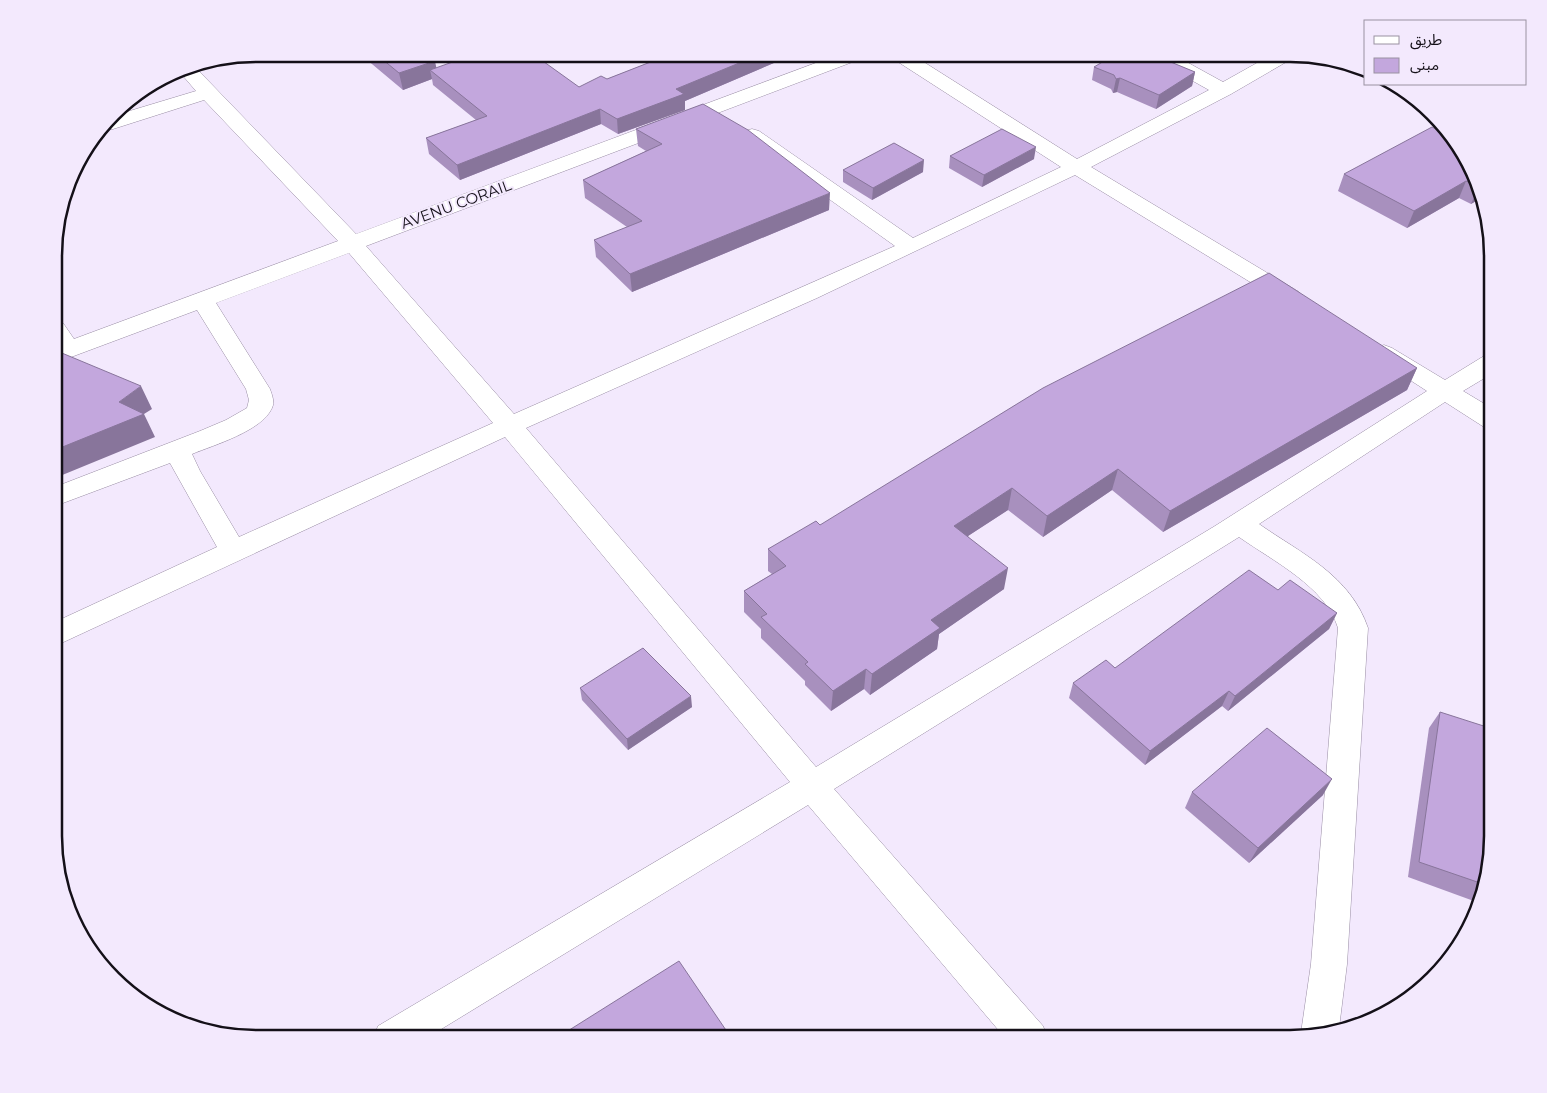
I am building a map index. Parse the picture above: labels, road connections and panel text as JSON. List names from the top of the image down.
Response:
{
  "streets": {
    "street": ["AVENU CORAIL"]
  },
  "legend": ["طريق", "مبنى"]
}
